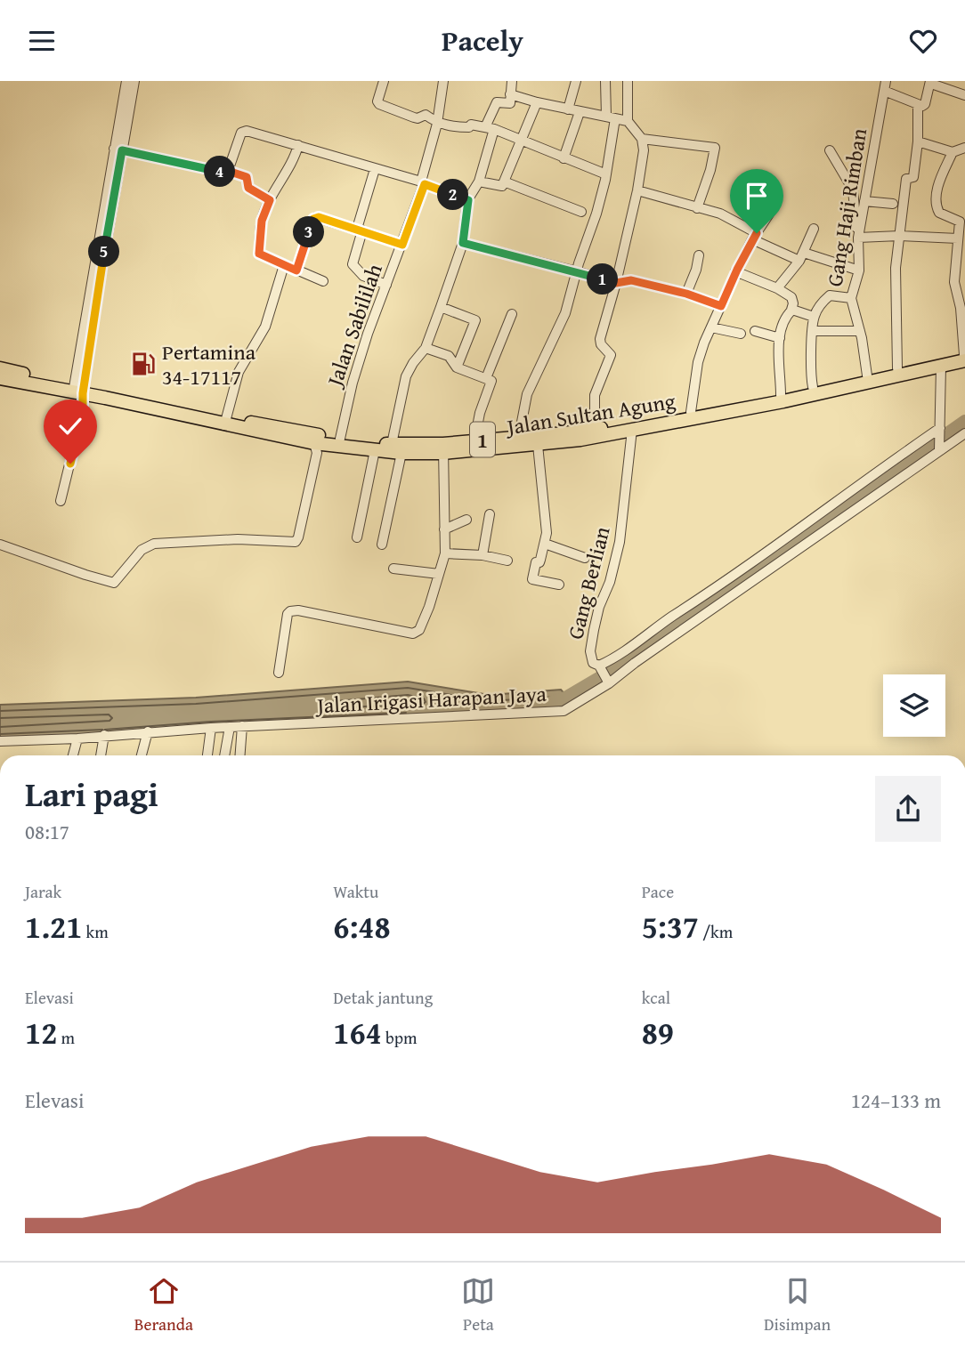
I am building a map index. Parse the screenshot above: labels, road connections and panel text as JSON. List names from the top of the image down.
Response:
{
  "streets": {
    "highway": ["Jalan Sultan Agung", "1"],
    "street": [
      "Gang Haji Rimban",
      "Jalan Sabililah",
      "Gang Berlian",
      "Jalan Irigasi Harapan Jaya"
    ]
  },
  "crossings": [
    ["Gang Haji Rimban", "Jalan Sultan Agung"],
    ["Jalan Sabililah", "Jalan Sultan Agung"],
    ["Jalan Sultan Agung", "Gang Berlian"],
    ["Gang Berlian", "Jalan Irigasi Harapan Jaya"]
  ],
  "places": {
    "fuel station": ["Pertamina 34-17117"]
  },
  "page": {
    "header": "Pacely",
    "pins": [
      "4",
      "2",
      "3",
      "5",
      "1"
    ],
    "heading": ["Lari pagi", "08:17"],
    "stats": [
      ["Jarak", "1.21 km"],
      ["Waktu", "6:48"],
      ["Pace", "5:37 /km"],
      ["Elevasi", "12 m"],
      ["Detak jantung", "164 bpm"],
      ["kcal", "89"]
    ],
    "chart": ["Elevasi", "124–133 m"],
    "tabs": ["Beranda", "Peta", "Disimpan"]
  }
}
